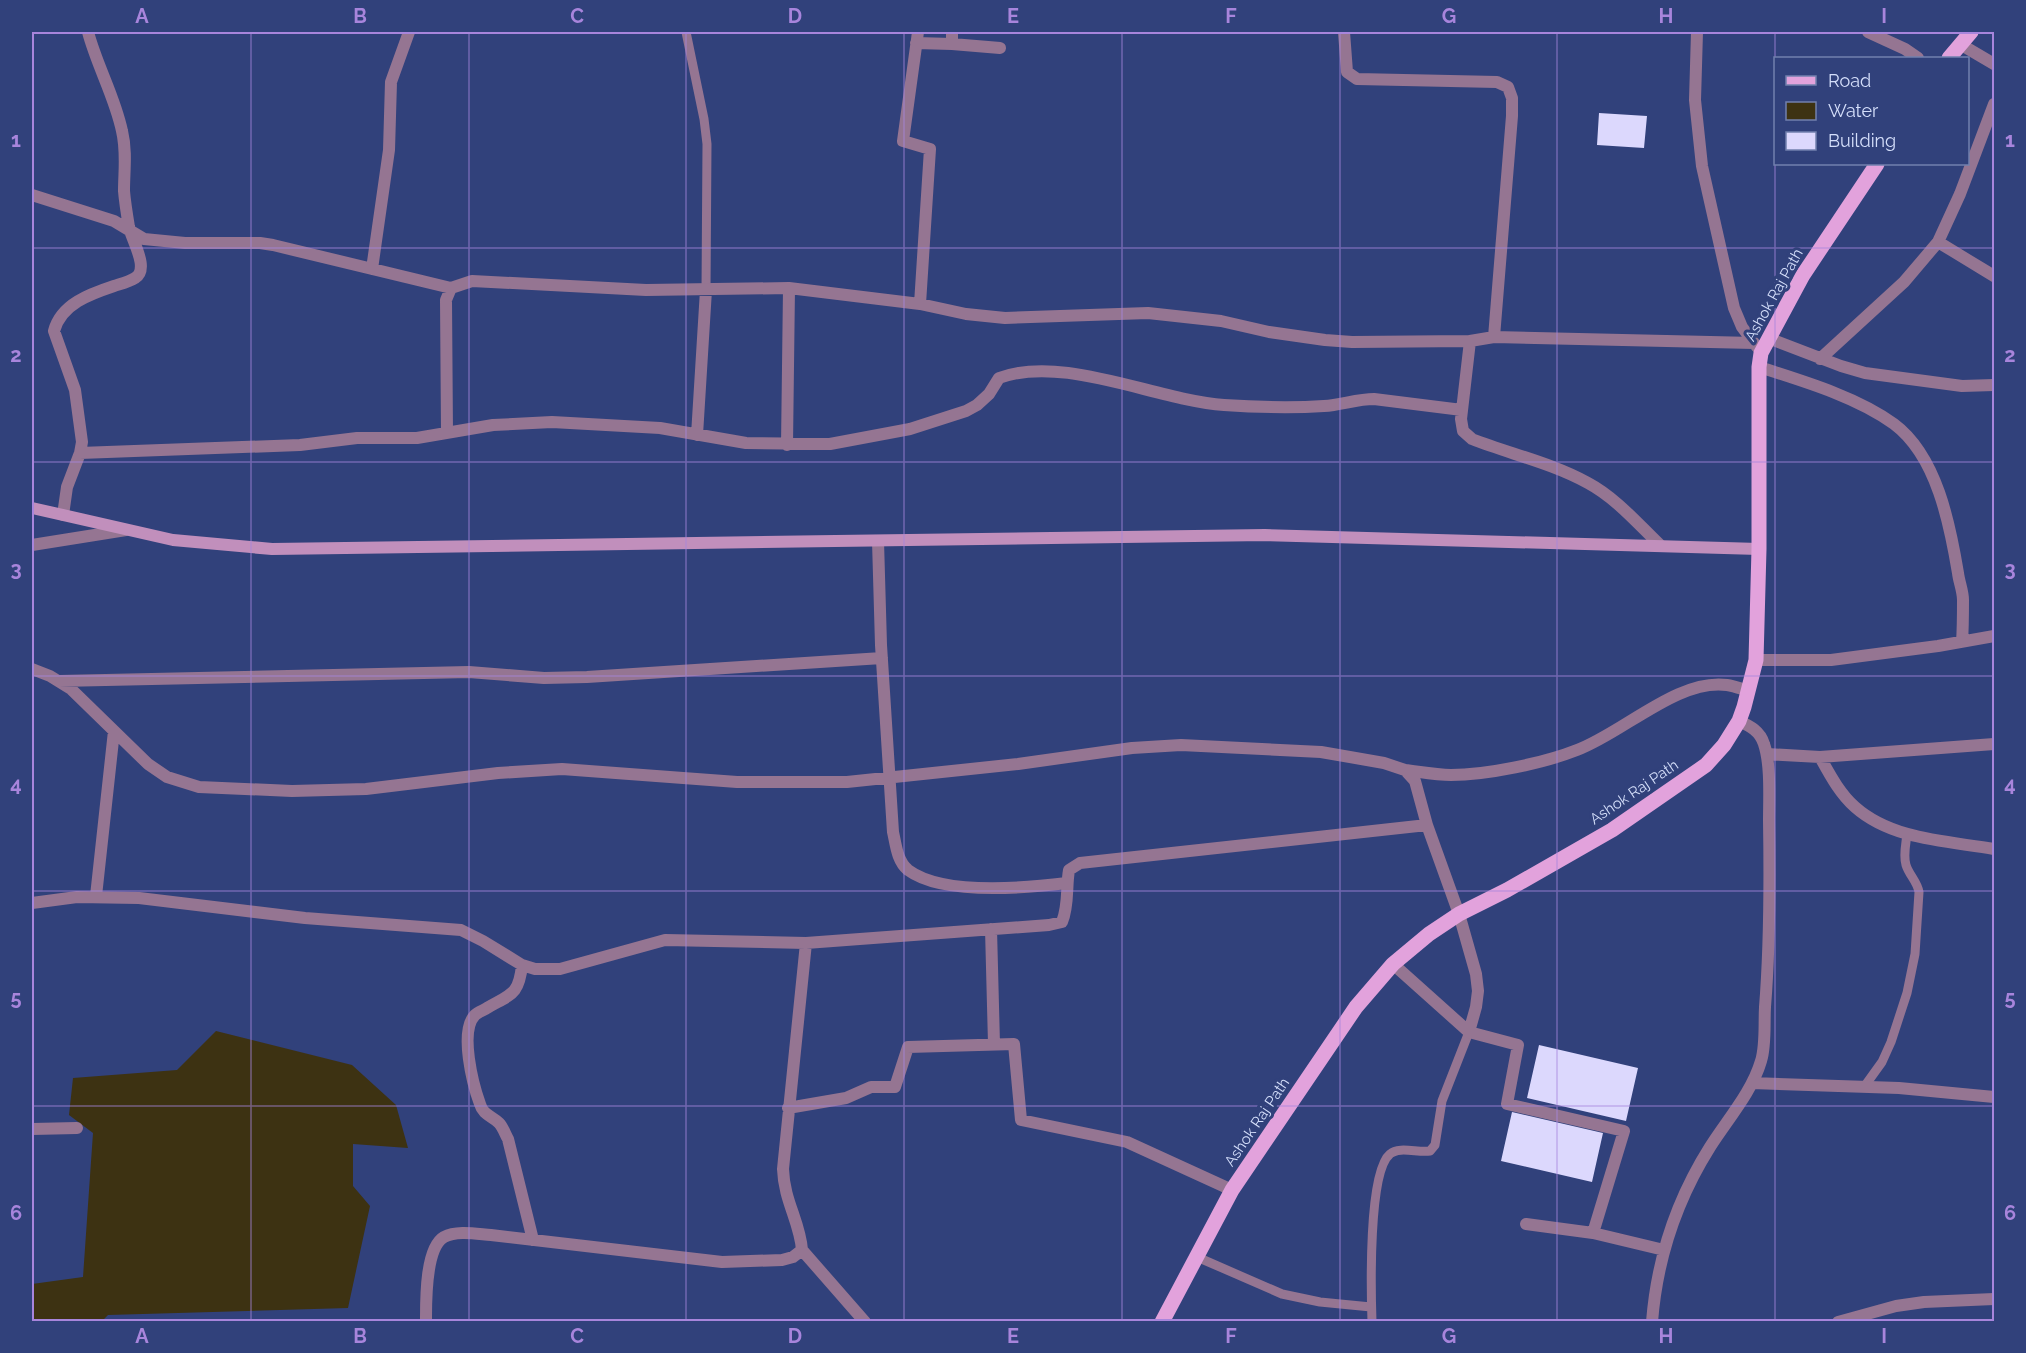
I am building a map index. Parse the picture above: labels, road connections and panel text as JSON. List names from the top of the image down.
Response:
{
  "streets": {
    "main road": ["Ashok Raj Path"]
  },
  "legend": ["Road", "Water", "Building"],
  "grid": {
    "columns": [
      "A",
      "B",
      "C",
      "D",
      "E",
      "F",
      "G",
      "H",
      "I"
    ],
    "rows": [
      "1",
      "2",
      "3",
      "4",
      "5",
      "6"
    ]
  }
}
